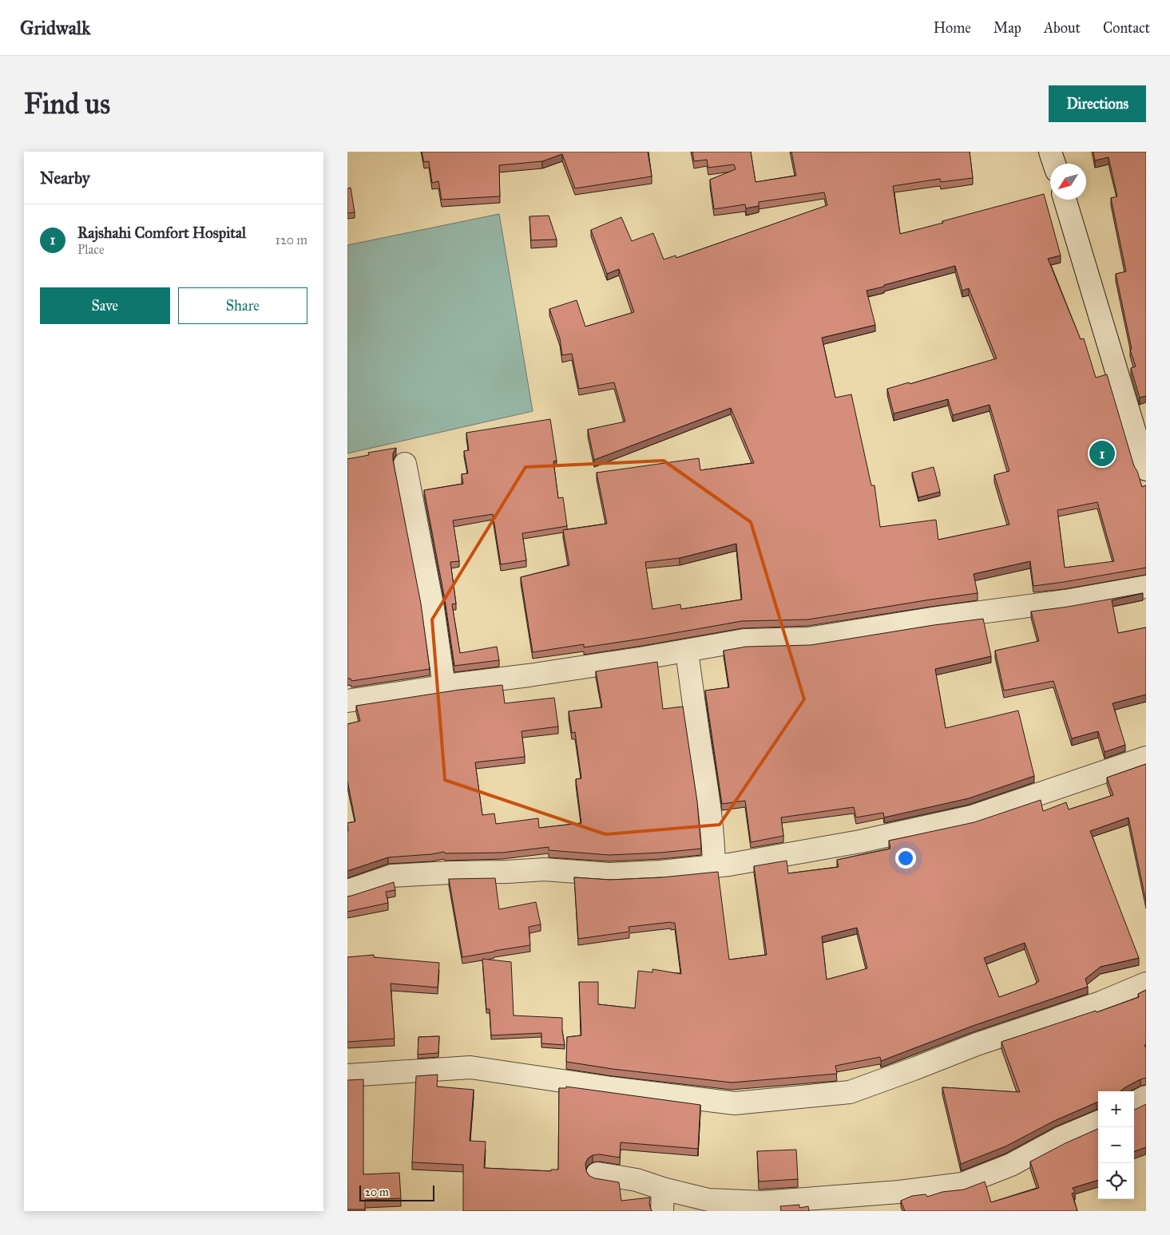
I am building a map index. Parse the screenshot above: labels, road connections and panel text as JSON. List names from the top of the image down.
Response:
{
  "scale_bar": "20 m",
  "north": "bottom left",
  "page": {
    "header": "Gridwalk",
    "nav": [
      "Home",
      "Map",
      "About",
      "Contact"
    ],
    "buttons": [
      "Directions",
      ["Save", "Share"]
    ],
    "title": "Find us",
    "heading": "Nearby",
    "list": [
      {
        "mark": "1",
        "name": "Rajshahi Comfort Hospital",
        "note": "Place",
        "value": "120 m"
      }
    ],
    "pins": "1",
    "map_buttons": ["+", "−"],
    "scale": "20 m"
  }
}
